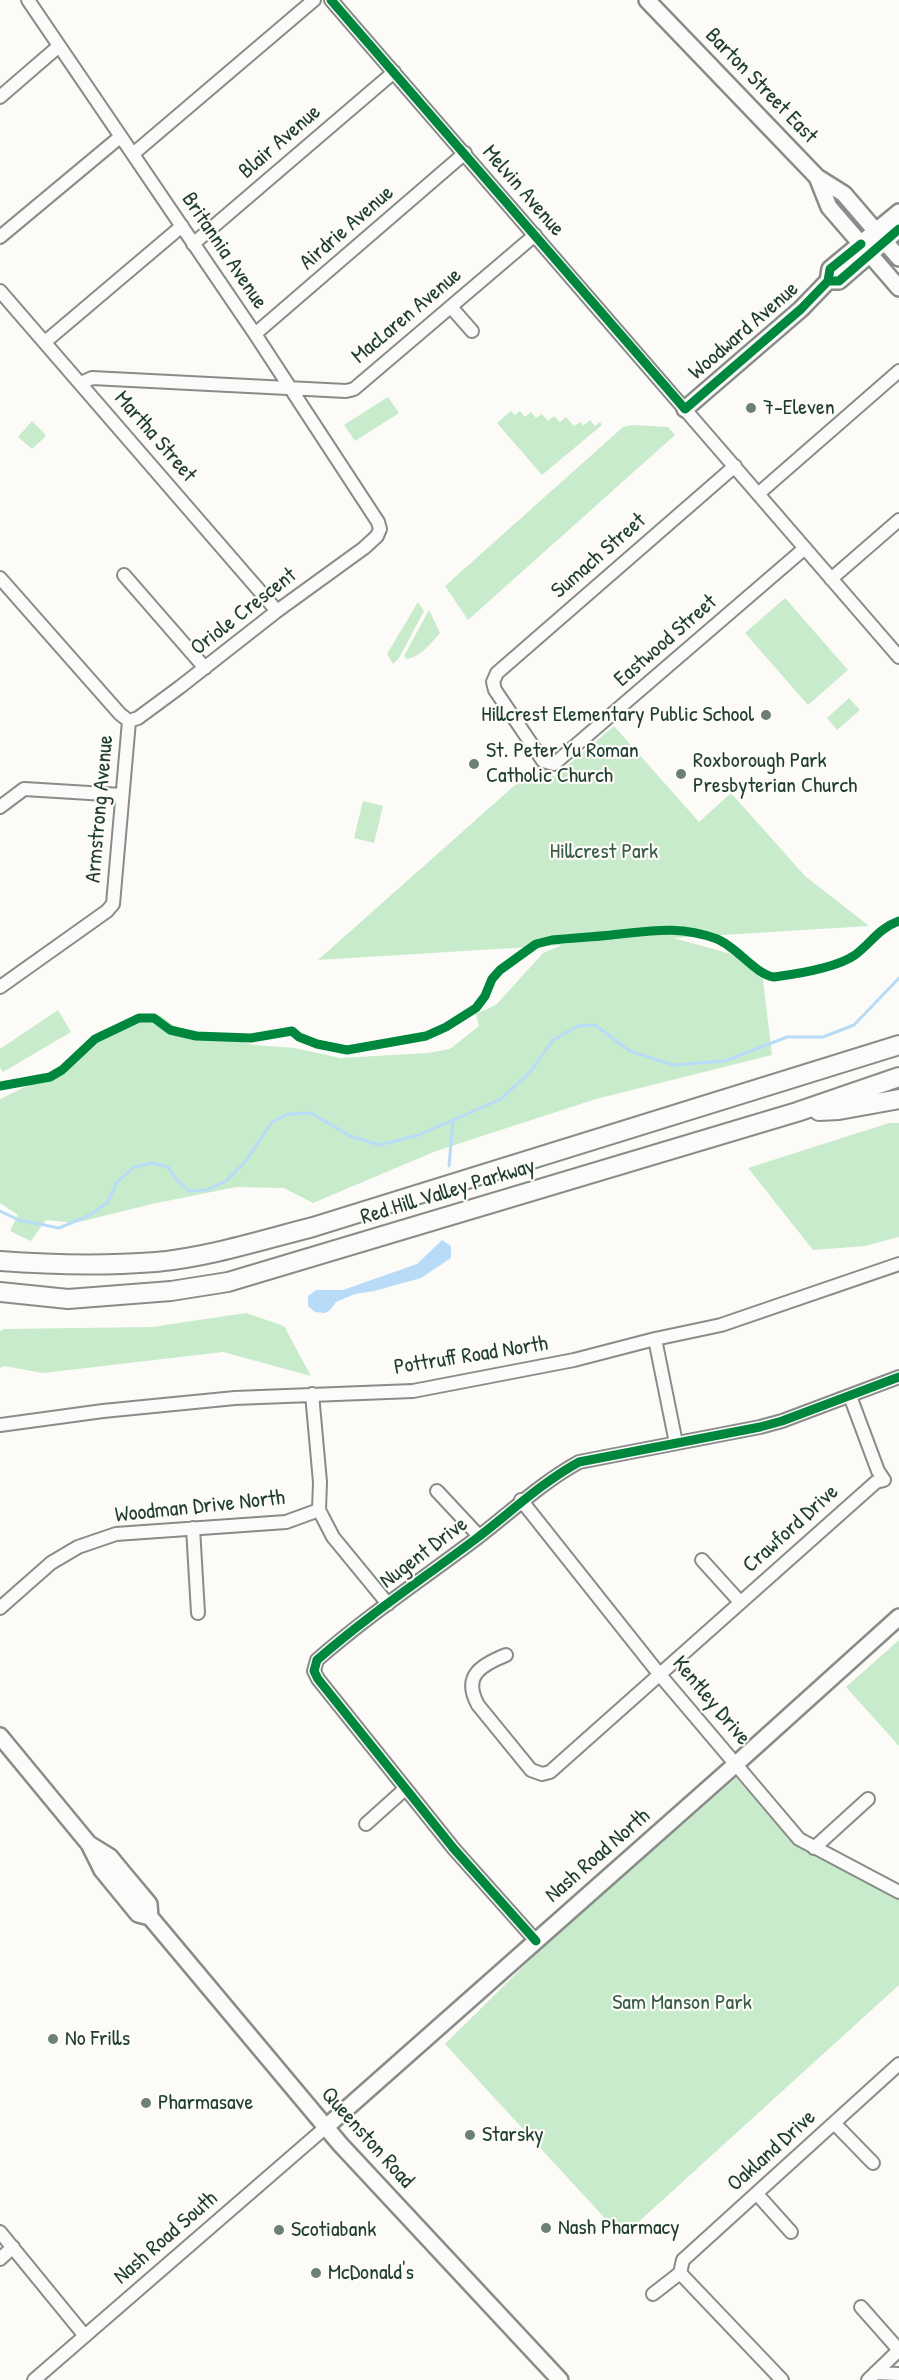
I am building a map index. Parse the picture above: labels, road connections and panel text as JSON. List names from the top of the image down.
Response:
{
  "streets": {
    "highway": ["Red Hill Valley Parkway"],
    "main road": [
      "Barton Street East",
      "Woodward Avenue",
      "Nash Road North",
      "Queenston Road"
    ],
    "street": [
      "Blair Avenue",
      "Melvin Avenue",
      "Airdrie Avenue",
      "Britannia Avenue",
      "MacLaren Avenue",
      "Martha Street",
      "Sumach Street",
      "Oriole Crescent",
      "Eastwood Street",
      "Armstrong Avenue",
      "Pottruff Road North",
      "Woodman Drive North",
      "Crawford Drive",
      "Nugent Drive",
      "Kentley Drive",
      "Oakland Drive",
      "Nash Road South"
    ]
  },
  "crossings": [
    ["Barton Street East", "Woodward Avenue"],
    ["Blair Avenue", "Melvin Avenue"],
    ["Blair Avenue", "Britannia Avenue"],
    ["Melvin Avenue", "Airdrie Avenue"],
    ["Melvin Avenue", "MacLaren Avenue"],
    ["Melvin Avenue", "Woodward Avenue"],
    ["Melvin Avenue", "Sumach Street"],
    ["Melvin Avenue", "Eastwood Street"],
    ["Airdrie Avenue", "Britannia Avenue"],
    ["Britannia Avenue", "MacLaren Avenue"],
    ["Britannia Avenue", "Oriole Crescent"],
    ["MacLaren Avenue", "Martha Street"],
    ["Martha Street", "Oriole Crescent"],
    ["Sumach Street", "Eastwood Street"],
    ["Oriole Crescent", "Armstrong Avenue"],
    ["Crawford Drive", "Nugent Drive"],
    ["Crawford Drive", "Kentley Drive"],
    ["Nugent Drive", "Kentley Drive"],
    ["Nugent Drive", "Nash Road North"],
    ["Kentley Drive", "Nash Road North"],
    ["Nash Road North", "Queenston Road"],
    ["Nash Road North", "Nash Road South"],
    ["Queenston Road", "Nash Road South"]
  ],
  "parks": ["Hillcrest Park", "Sam Manson Park"],
  "places": [
    "7-Eleven",
    "Hillcrest Elementary Public School",
    "St. Peter Yu Roman Catholic Church",
    "Roxborough Park Presbyterian Church",
    "No Frills",
    "Pharmasave",
    "Starsky",
    "Nash Pharmacy",
    "Scotiabank",
    "McDonald's"
  ]
}
